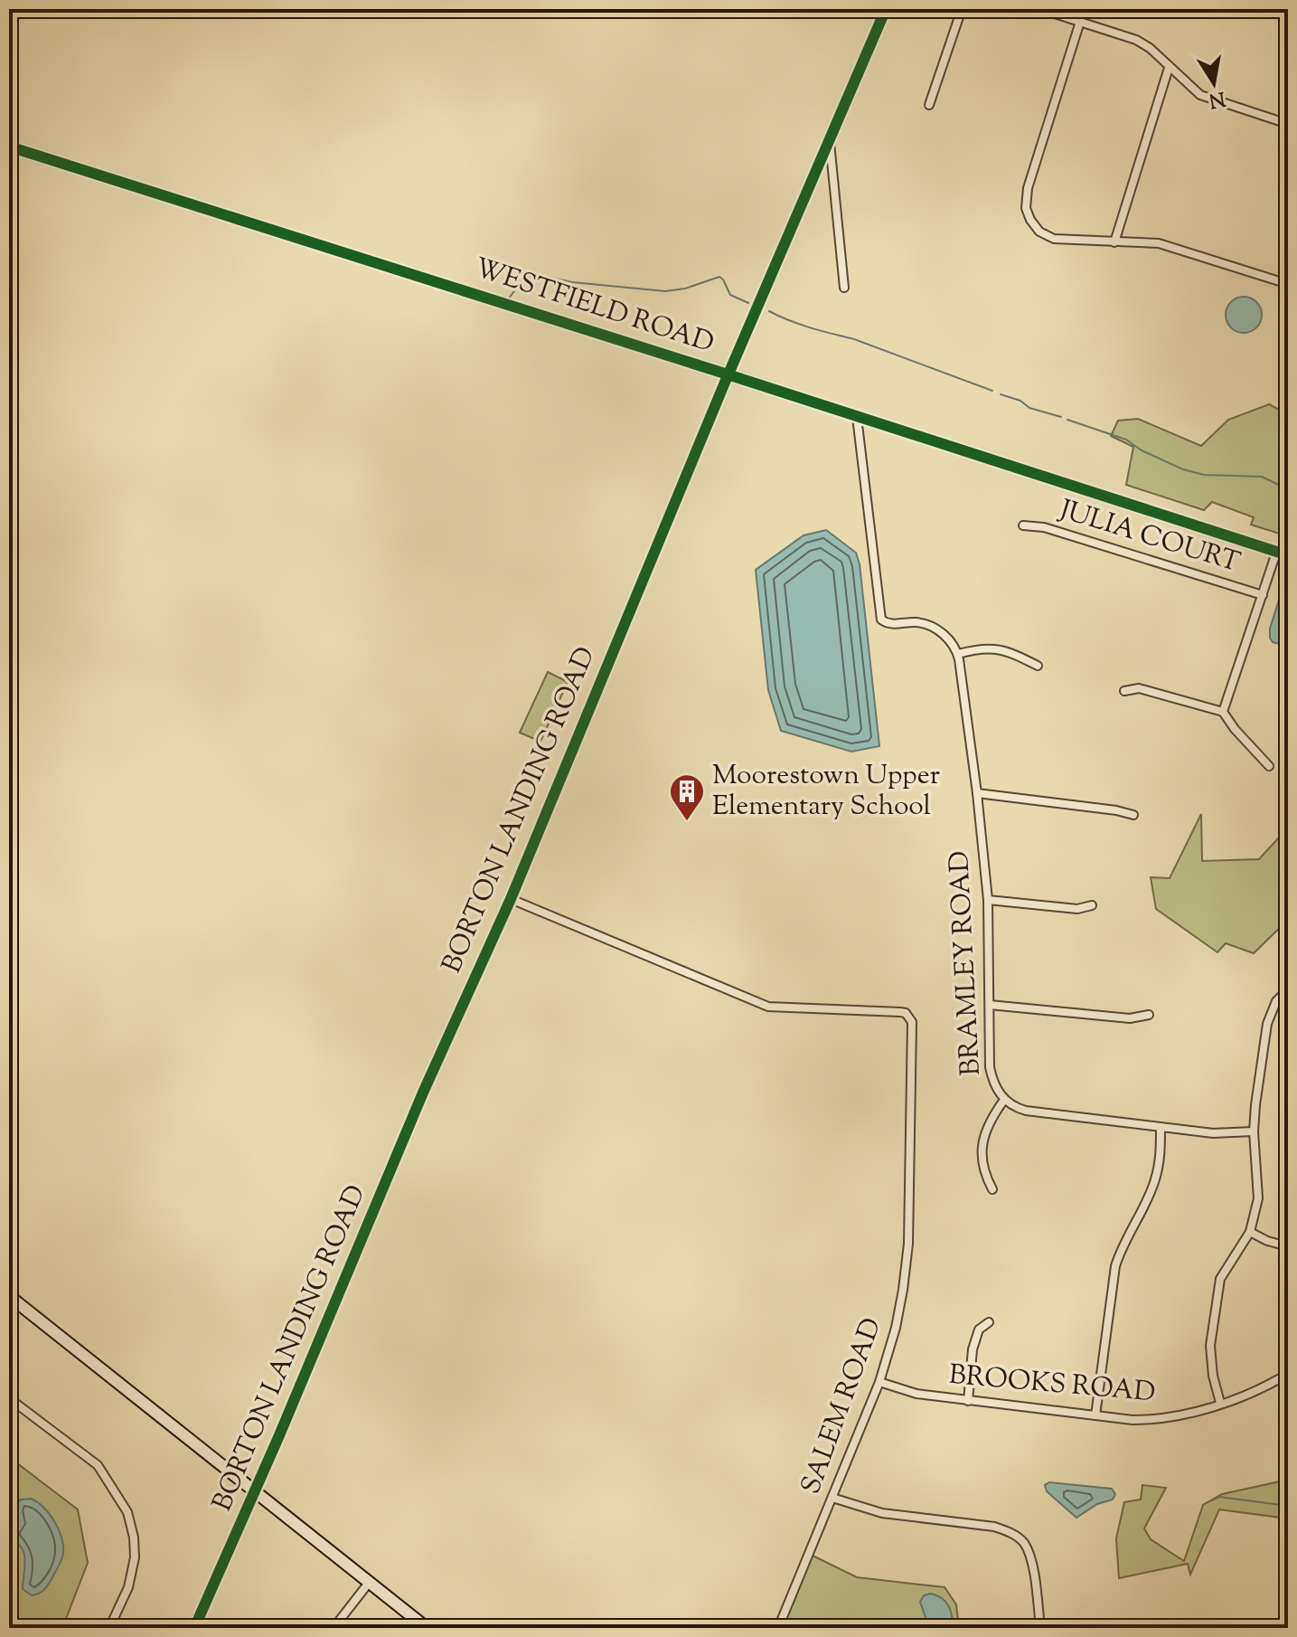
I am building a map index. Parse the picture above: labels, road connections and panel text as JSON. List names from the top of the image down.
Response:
{
  "streets": {
    "street": [
      "WESTFIELD ROAD",
      "JULIA COURT",
      "BORTON LANDING ROAD",
      "BRAMLEY ROAD",
      "BROOKS ROAD",
      "SALEM ROAD"
    ]
  },
  "crossings": [
    ["WESTFIELD ROAD", "BORTON LANDING ROAD"],
    ["BORTON LANDING ROAD", "SALEM ROAD"],
    ["BROOKS ROAD", "SALEM ROAD"]
  ],
  "places": {
    "building": ["Moorestown Upper Elementary School"]
  },
  "north": "bottom"
}
